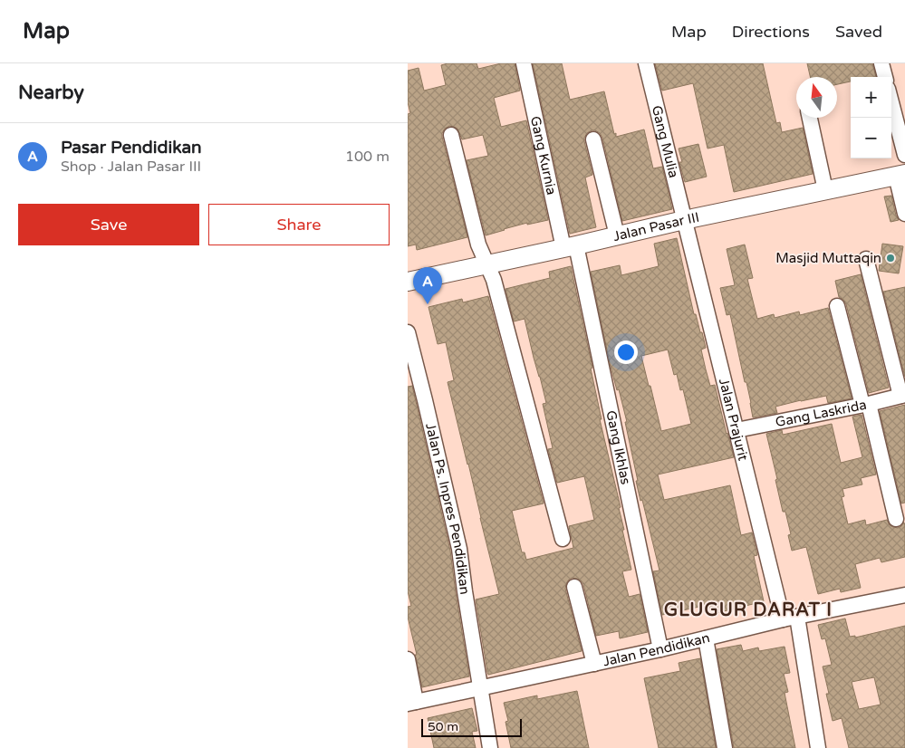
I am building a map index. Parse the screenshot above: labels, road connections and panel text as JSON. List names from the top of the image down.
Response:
{
  "streets": {
    "street": [
      "Gang Mulia",
      "Gang Kurnia",
      "Jalan Pasar III",
      "Gang Laskrida",
      "Jalan Prajurit",
      "Gang Ikhlas",
      "Jalan Ps. Inpres Pendidikan",
      "Jalan Pendidikan"
    ]
  },
  "crossings": [
    ["Gang Mulia", "Jalan Pasar III"],
    ["Gang Mulia", "Jalan Prajurit"],
    ["Gang Kurnia", "Jalan Pasar III"],
    ["Gang Kurnia", "Gang Ikhlas"],
    ["Jalan Pasar III", "Jalan Prajurit"],
    ["Jalan Pasar III", "Gang Ikhlas"],
    ["Gang Laskrida", "Jalan Prajurit"],
    ["Jalan Prajurit", "Jalan Pendidikan"],
    ["Gang Ikhlas", "Jalan Pendidikan"],
    ["Jalan Ps. Inpres Pendidikan", "Jalan Pendidikan"]
  ],
  "districts": ["GLUGUR DARAT I"],
  "places": ["Masjid Muttaqin"],
  "scale_bar": "50 m",
  "north": "top",
  "page": {
    "header": "Map",
    "nav": ["Map", "Directions", "Saved"],
    "heading": "Nearby",
    "map_buttons": ["+", "−"],
    "list": [
      {
        "mark": "A",
        "name": "Pasar Pendidikan",
        "note": "Shop · Jalan Pasar III",
        "value": "100 m"
      }
    ],
    "buttons": ["Save", "Share"],
    "pins": "A",
    "scale": "50 m"
  }
}
